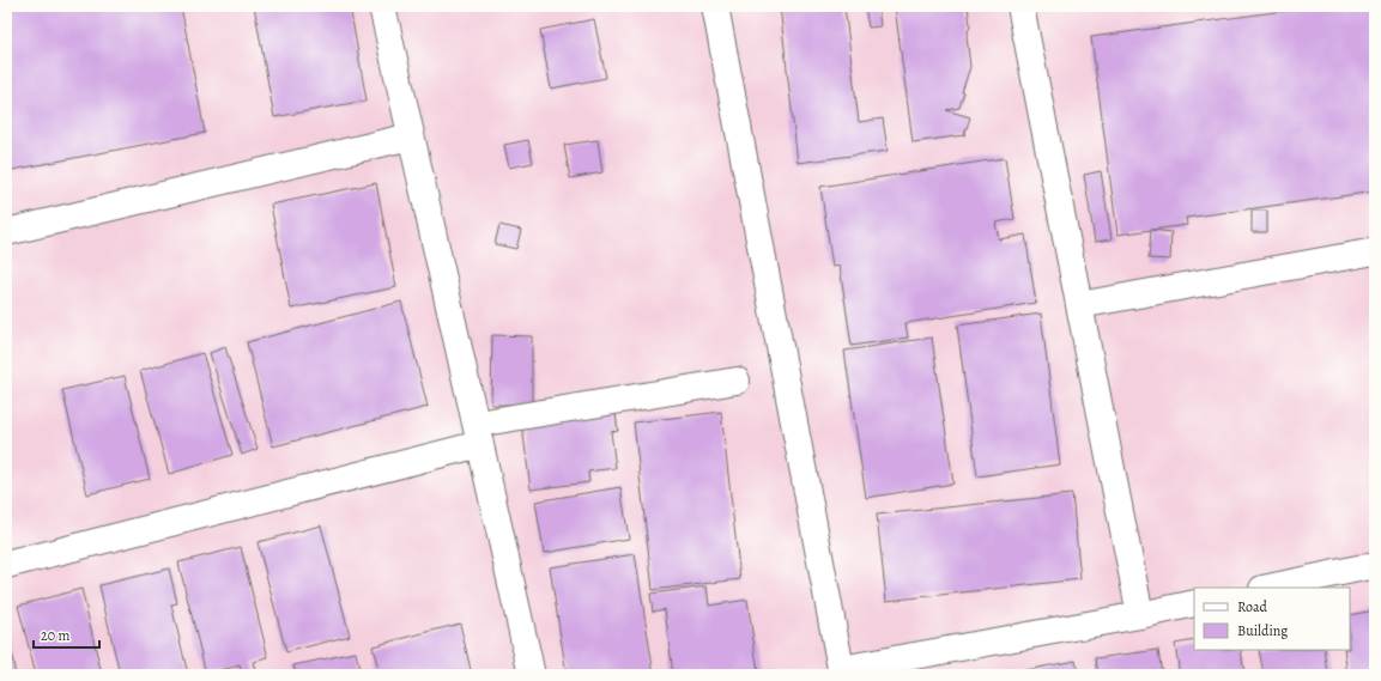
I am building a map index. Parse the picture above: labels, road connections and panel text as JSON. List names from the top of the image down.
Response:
{
  "legend": ["Road", "Building"],
  "scale_bar": "20 m"
}
